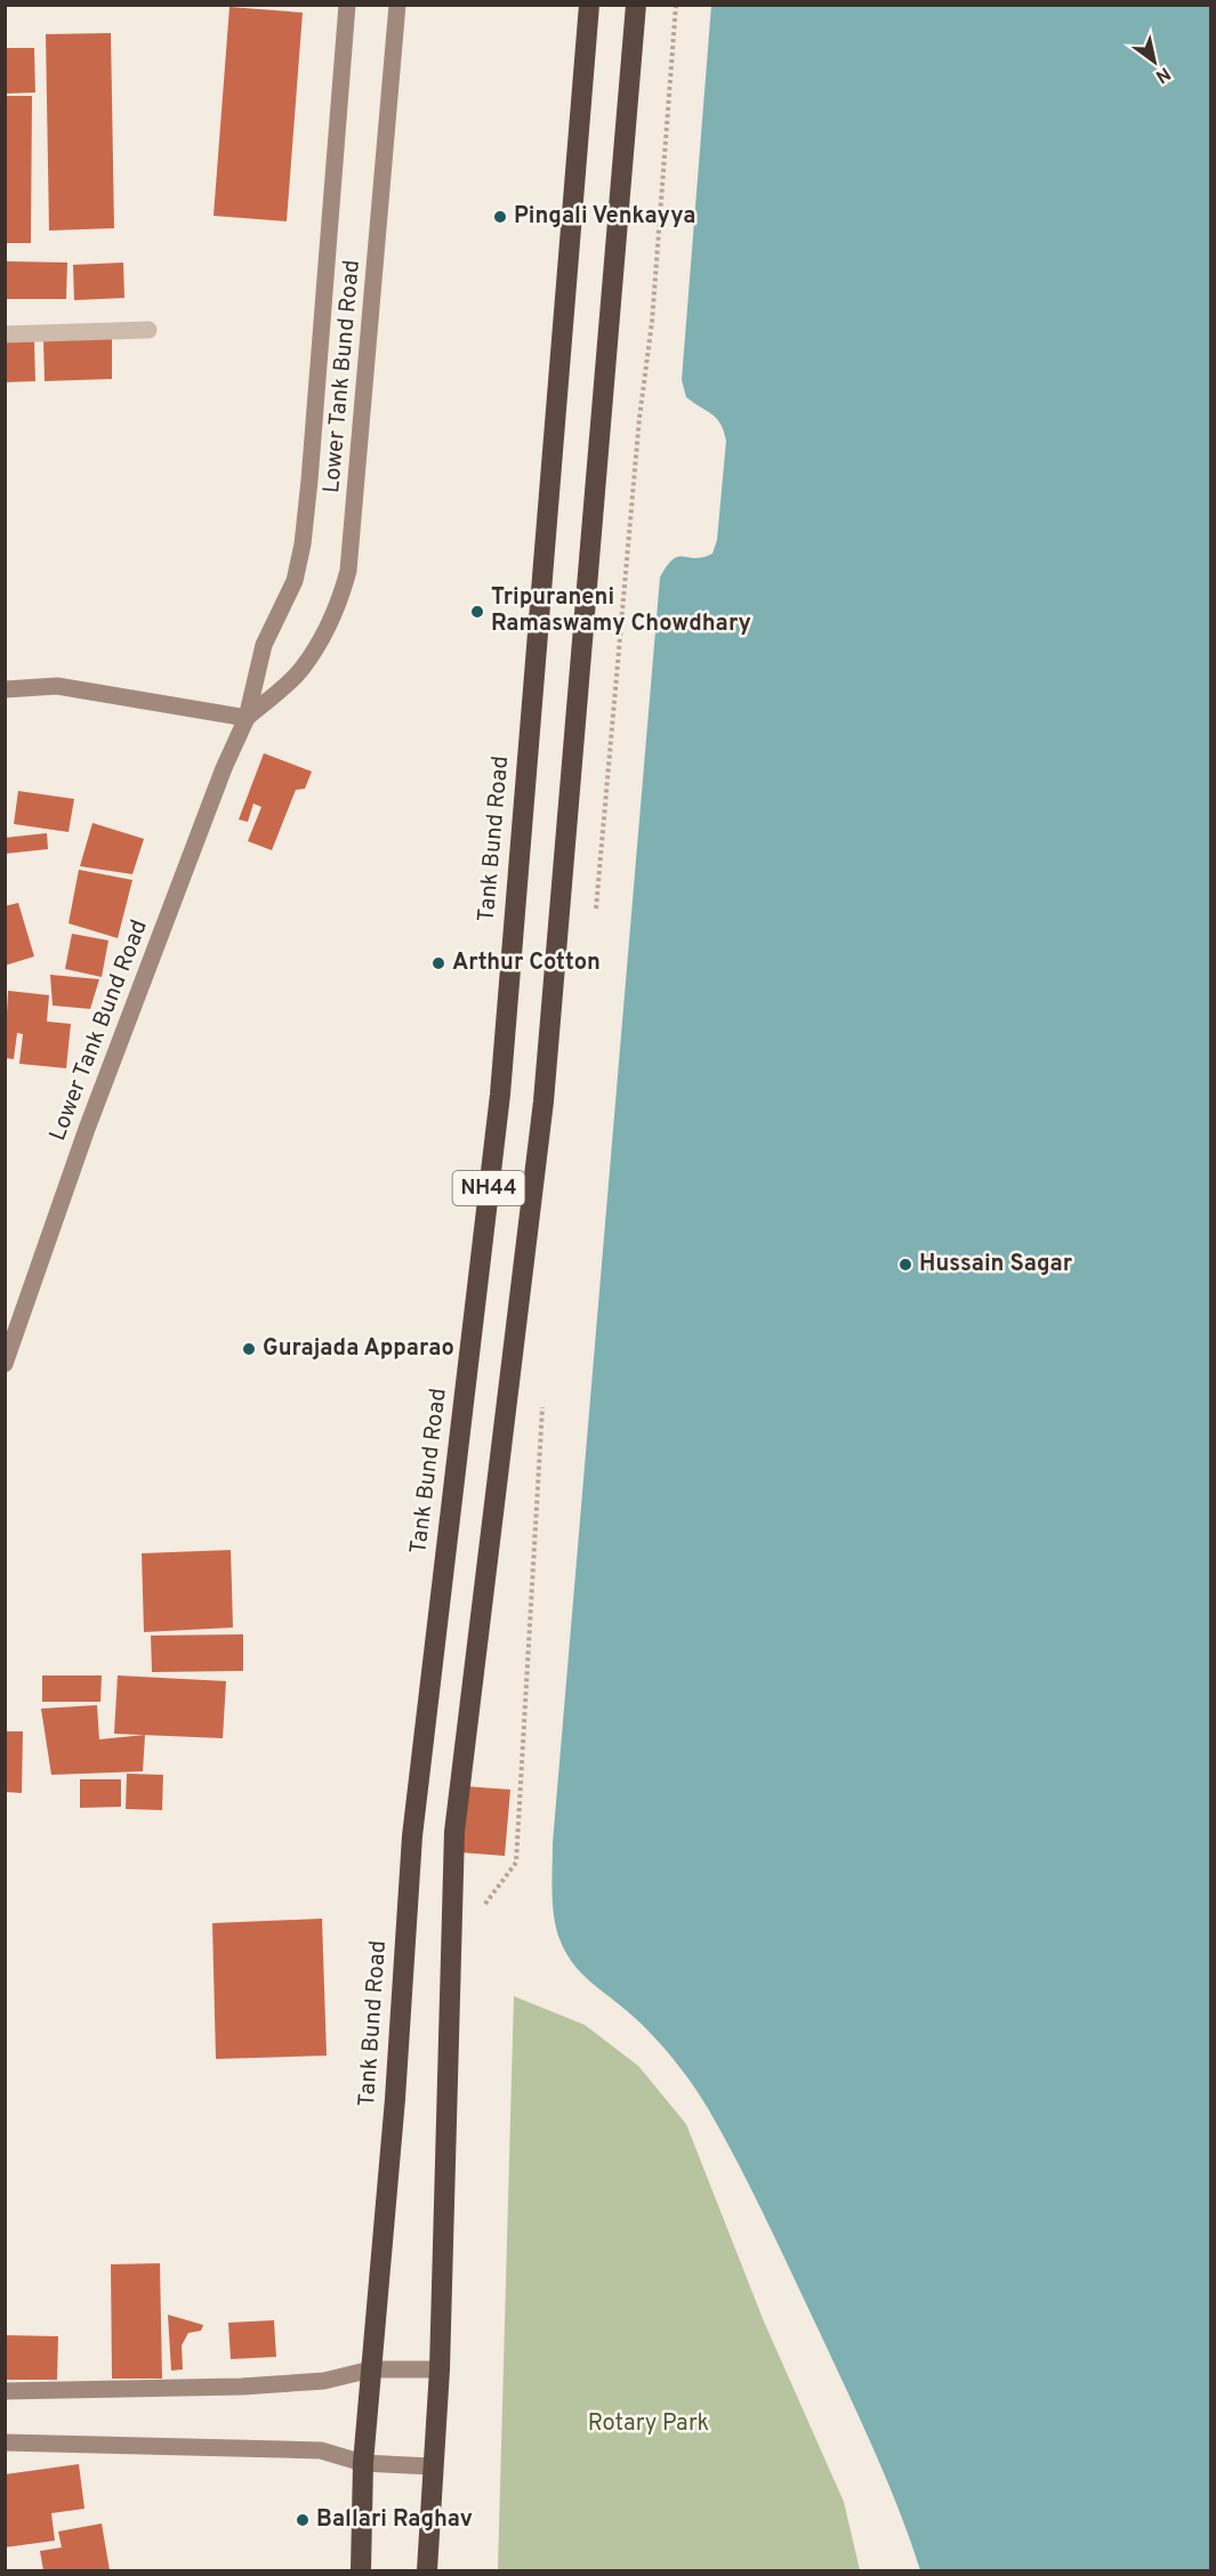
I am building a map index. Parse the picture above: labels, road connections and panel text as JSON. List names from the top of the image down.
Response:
{
  "streets": {
    "highway": ["Tank Bund Road", "NH44"],
    "main road": ["Lower Tank Bund Road"]
  },
  "crossings": [
    ["Tank Bund Road", "NH44"]
  ],
  "parks": ["Rotary Park"],
  "places": [
    "Pingali Venkayya",
    "Tripuraneni Ramaswamy Chowdhary",
    "Arthur Cotton",
    "Hussain Sagar",
    "Gurajada Apparao",
    "Ballari Raghav"
  ],
  "north": "bottom right"
}
